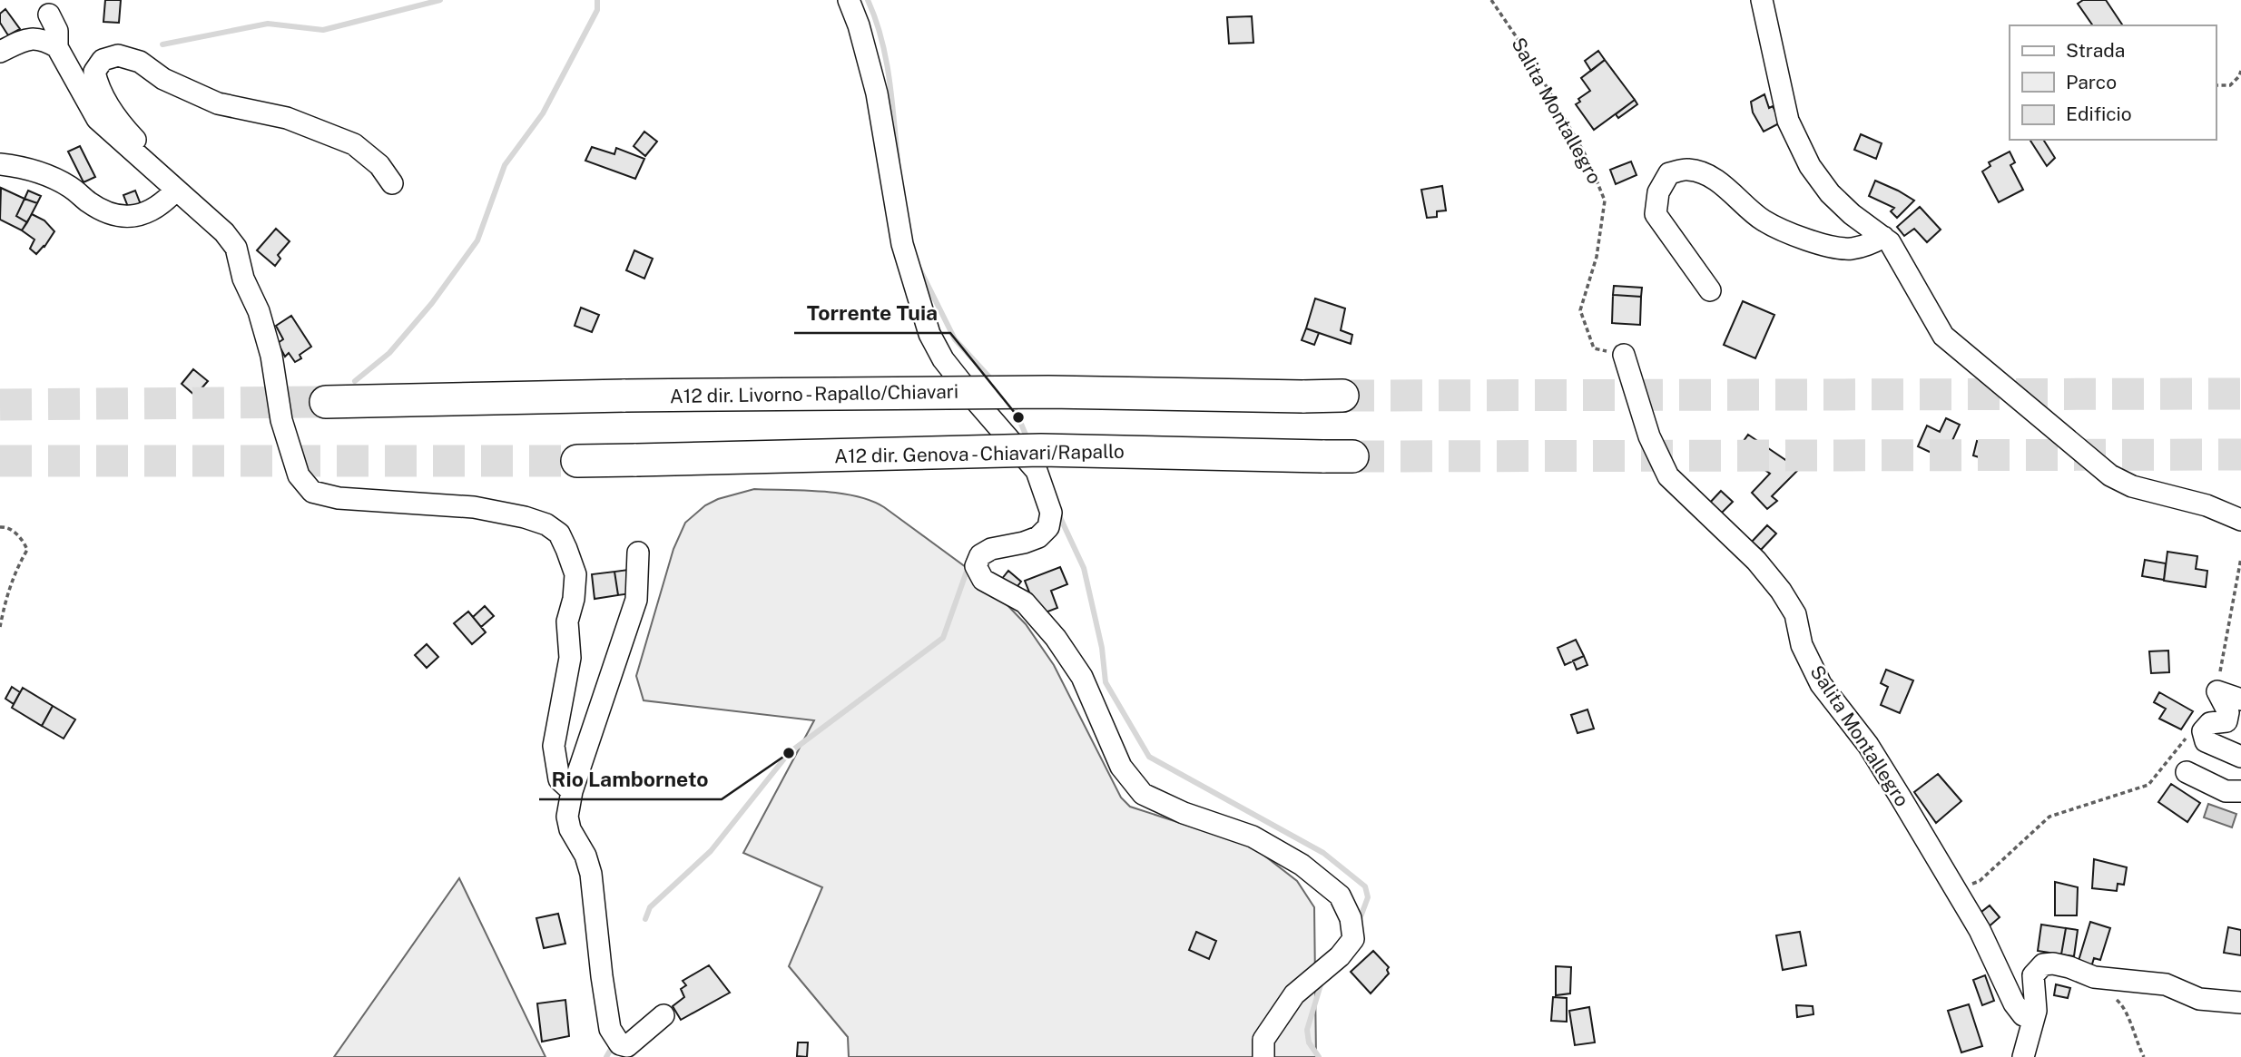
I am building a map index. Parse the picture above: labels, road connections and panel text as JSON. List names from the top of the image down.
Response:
{
  "streets": {
    "highway": ["A12 dir. Livorno - Rapallo/Chiavari", "A12 dir. Genova - Chiavari/Rapallo"],
    "street": ["Salita Montallegro"]
  },
  "places": ["Torrente Tuia", "Rio Lamborneto"],
  "legend": ["Strada", "Parco", "Edificio"]
}
